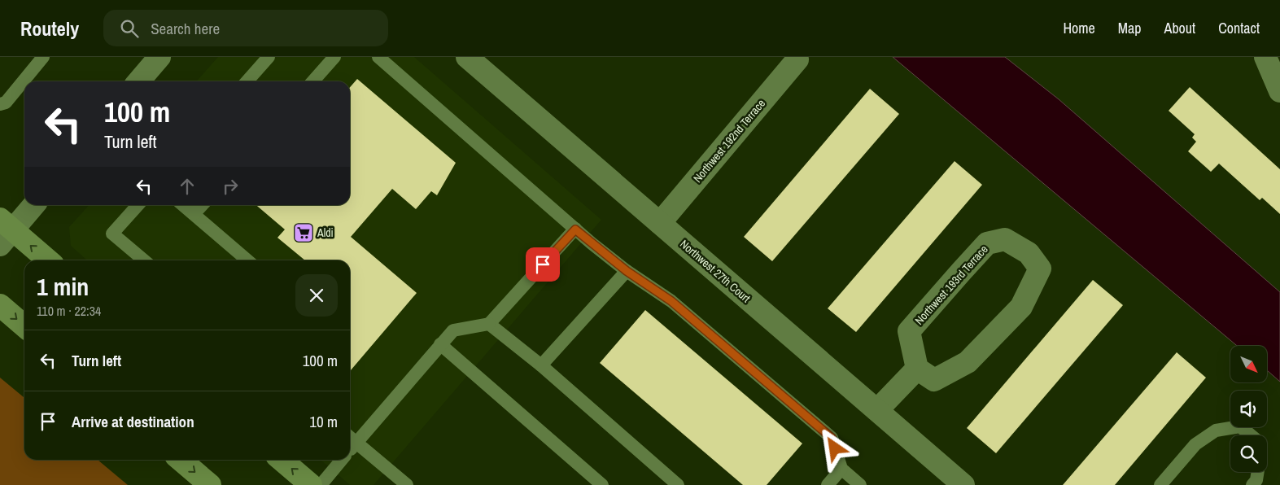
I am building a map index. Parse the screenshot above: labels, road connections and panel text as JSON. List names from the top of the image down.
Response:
{
  "streets": {
    "street": ["Northwest 192nd Terrace", "Northwest 27th Court", "Northwest 193rd Terrace"]
  },
  "crossings": [
    ["Northwest 192nd Terrace", "Northwest 27th Court"]
  ],
  "places": {
    "supermarket": ["Aldi"]
  },
  "north": "bottom right",
  "page": {
    "header": "Routely",
    "search": "Search here",
    "nav": [
      "Home",
      "Map",
      "About",
      "Contact"
    ],
    "turn": ["100 m", "Turn left"],
    "heading": ["1 min", "110 m · 22:34"],
    "list": [
      {
        "name": "Turn left",
        "value": "100 m"
      },
      {
        "name": "Arrive at destination",
        "value": "10 m"
      }
    ]
  }
}
